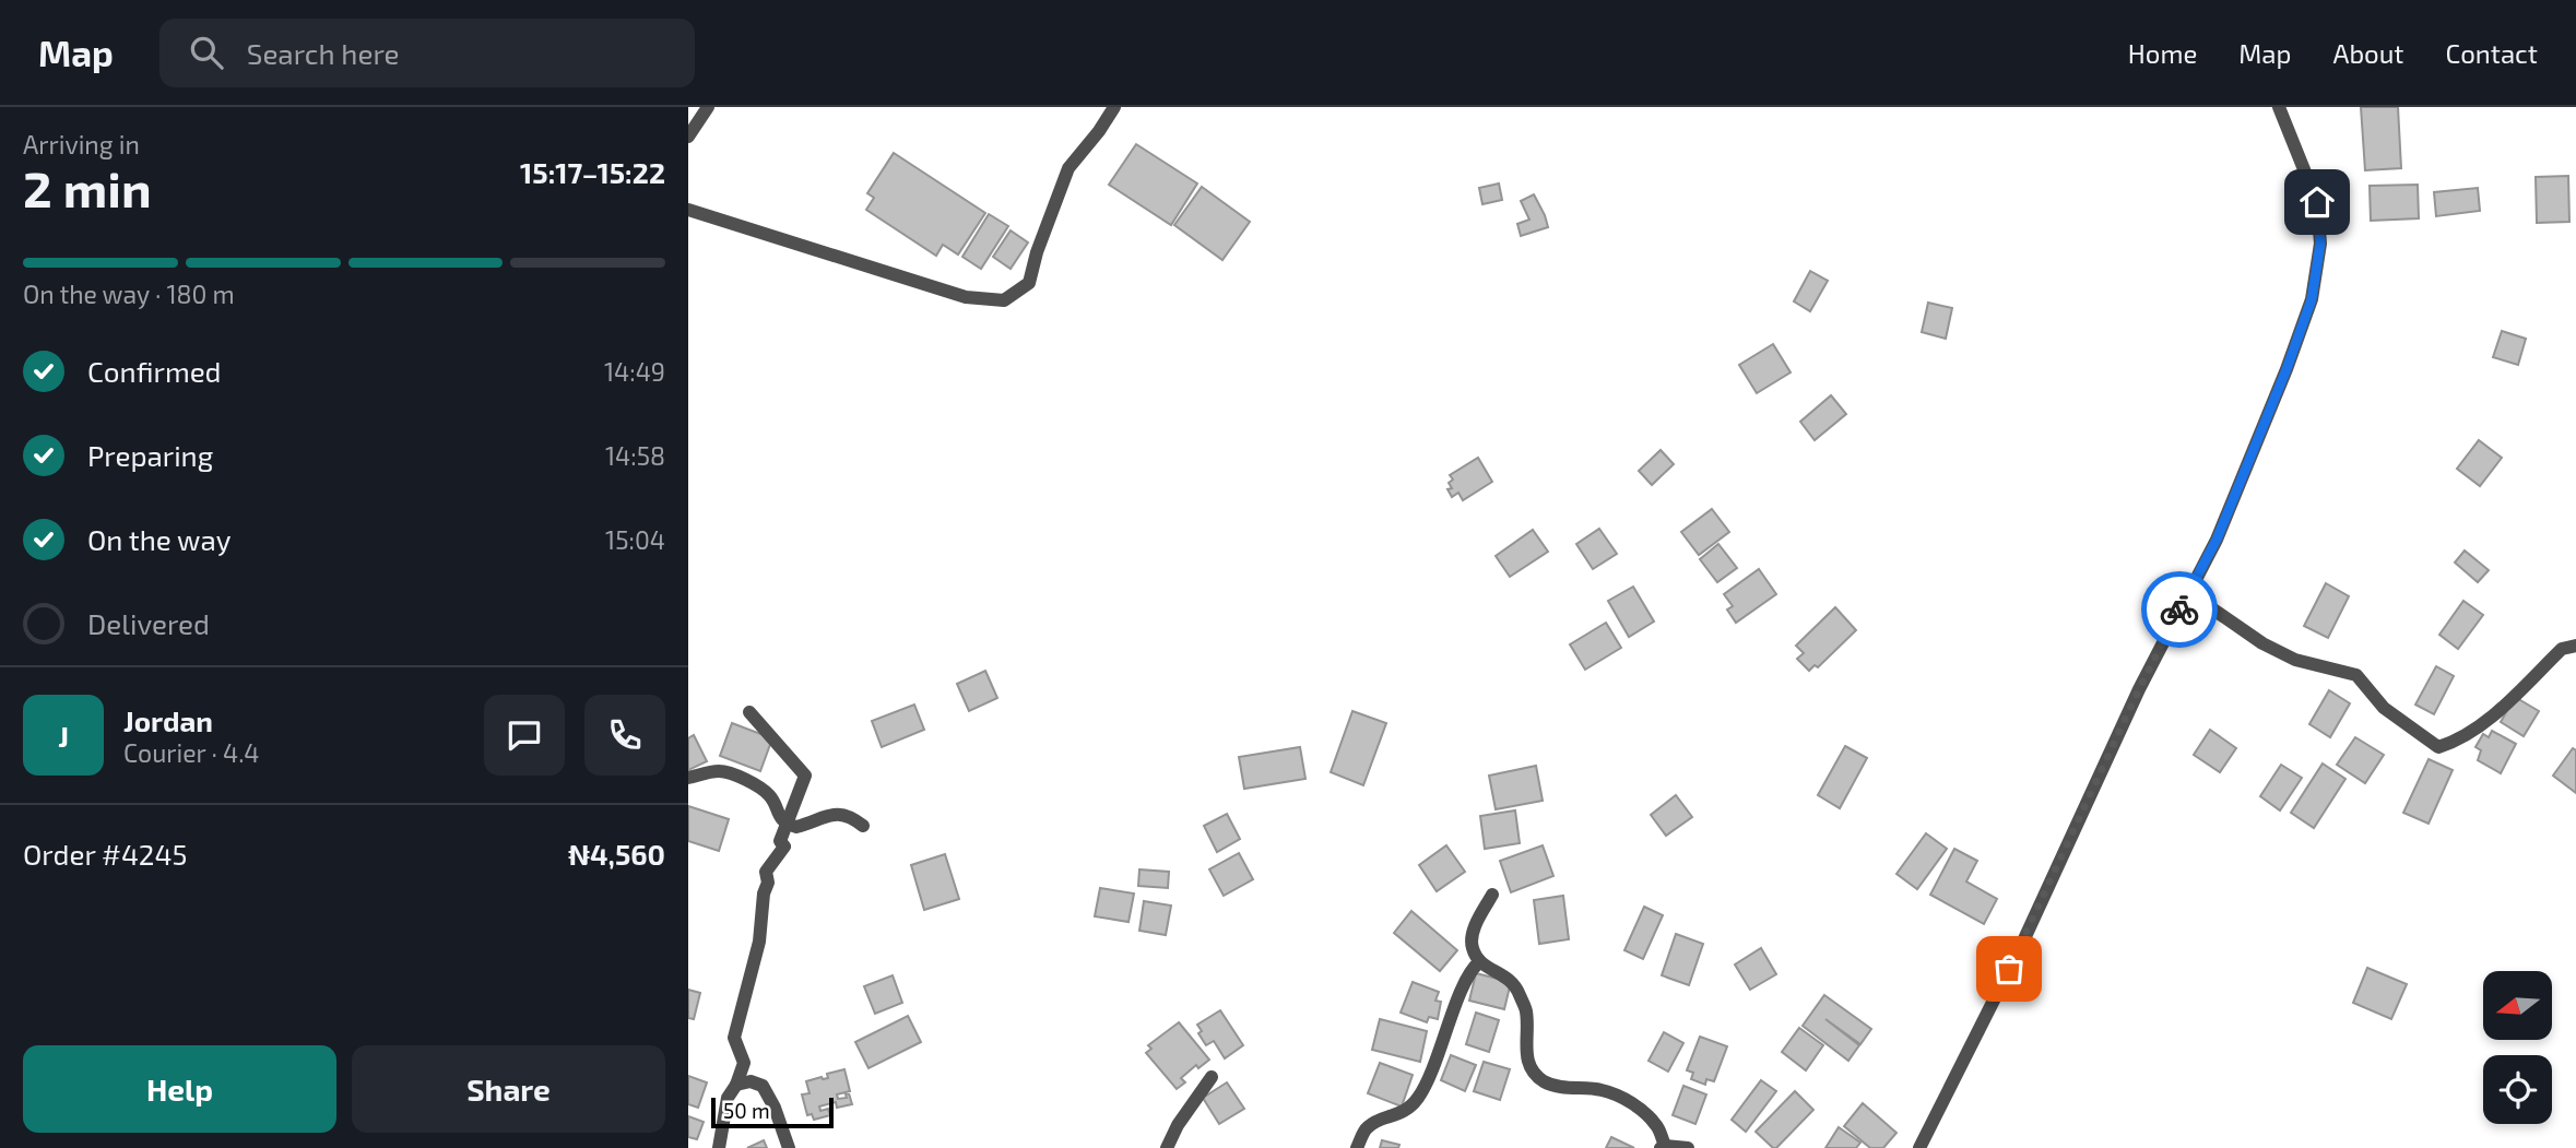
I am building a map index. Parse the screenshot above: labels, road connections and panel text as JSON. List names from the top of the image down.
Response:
{
  "scale_bar": "50 m",
  "north": "left",
  "page": {
    "header": "Map",
    "search": "Search here",
    "nav": [
      "Home",
      "Map",
      "About",
      "Contact"
    ],
    "heading": ["2 min", "Arriving in", "15:17–15:22"],
    "panel": [
      "Jordan",
      "Courier · 4.4",
      "Order #4245",
      "₦4,560"
    ],
    "bar": "On the way · 180 m",
    "list": [
      ["Confirmed", "14:49"],
      ["Preparing", "14:58"],
      ["On the way", "15:04"],
      "Delivered"
    ],
    "round": "J",
    "buttons": ["Help", "Share"],
    "scale": "50 m"
  }
}
